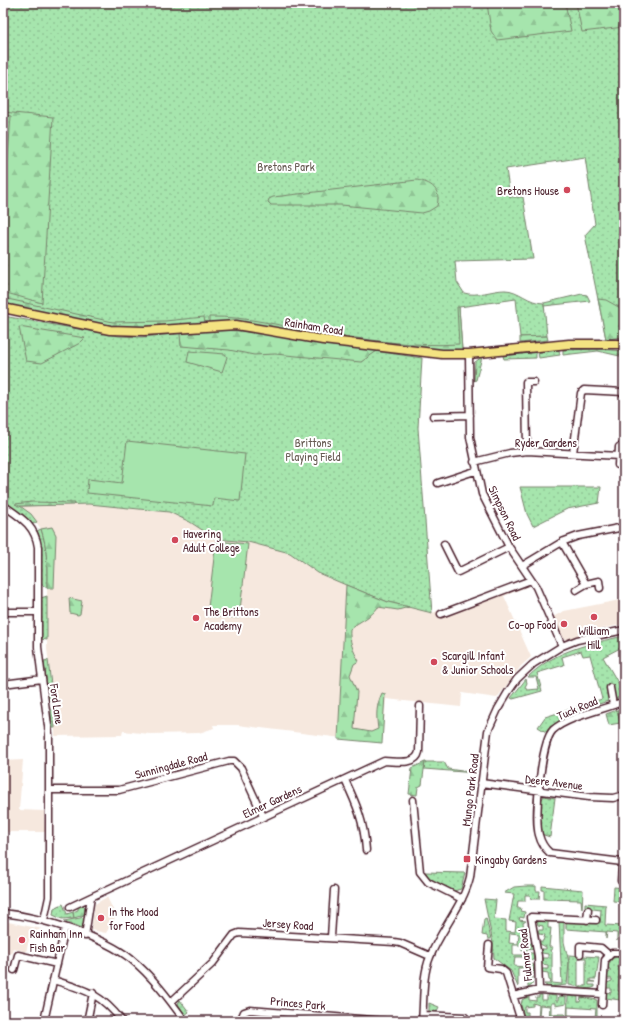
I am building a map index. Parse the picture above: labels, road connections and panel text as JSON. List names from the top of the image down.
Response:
{
  "streets": {
    "main road": ["Rainham Road"],
    "street": [
      "Ryder Gardens",
      "Simpson Road",
      "Ford Lane",
      "Tuck Road",
      "Sunningdale Road",
      "Deere Avenue",
      "Mungo Park Road",
      "Elmer Gardens",
      "Jersey Road",
      "Fulmar Road",
      "Princes Park"
    ]
  },
  "crossings": [
    ["Rainham Road", "Simpson Road"],
    ["Ryder Gardens", "Simpson Road"],
    ["Simpson Road", "Mungo Park Road"],
    ["Ford Lane", "Sunningdale Road"],
    ["Tuck Road", "Deere Avenue"],
    ["Sunningdale Road", "Elmer Gardens"],
    ["Deere Avenue", "Mungo Park Road"],
    ["Mungo Park Road", "Jersey Road"]
  ],
  "parks": ["Bretons Park", "Brittons Playing Field"],
  "places": {
    "other": [
      "Bretons House",
      "Havering Adult College",
      "William Hill",
      "The Brittons Academy",
      "Co-op Food",
      "Scargill Infant & Junior Schools",
      "In the Mood for Food",
      "Rainham Inn Fish Bar"
    ],
    "transit": ["Kingaby Gardens"]
  }
}
